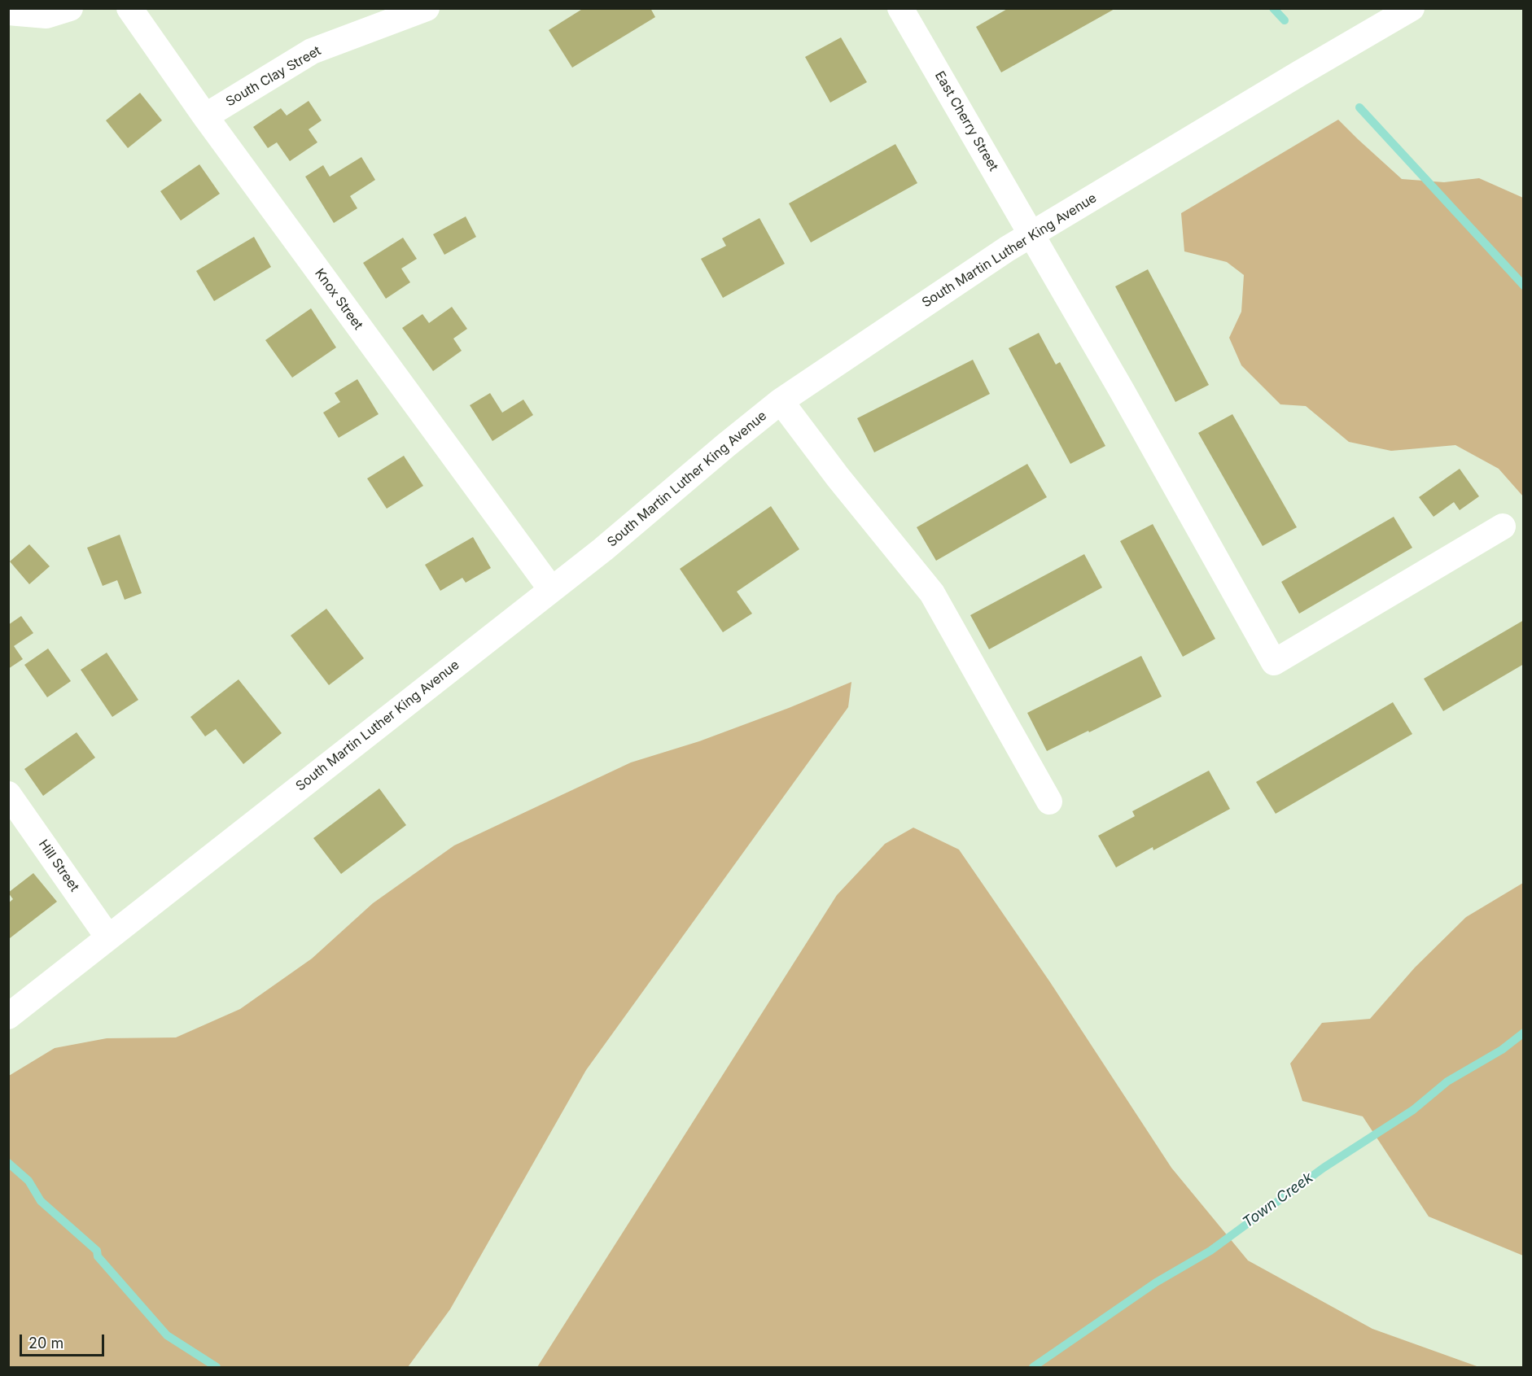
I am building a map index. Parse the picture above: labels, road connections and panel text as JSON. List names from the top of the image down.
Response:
{
  "streets": {
    "street": [
      "South Clay Street",
      "East Cherry Street",
      "South Martin Luther King Avenue",
      "Knox Street",
      "Hill Street"
    ]
  },
  "crossings": [
    ["South Clay Street", "Knox Street"],
    ["East Cherry Street", "South Martin Luther King Avenue"],
    ["South Martin Luther King Avenue", "Knox Street"],
    ["South Martin Luther King Avenue", "Hill Street"]
  ],
  "water": ["Town Creek"],
  "scale_bar": "20 m"
}
